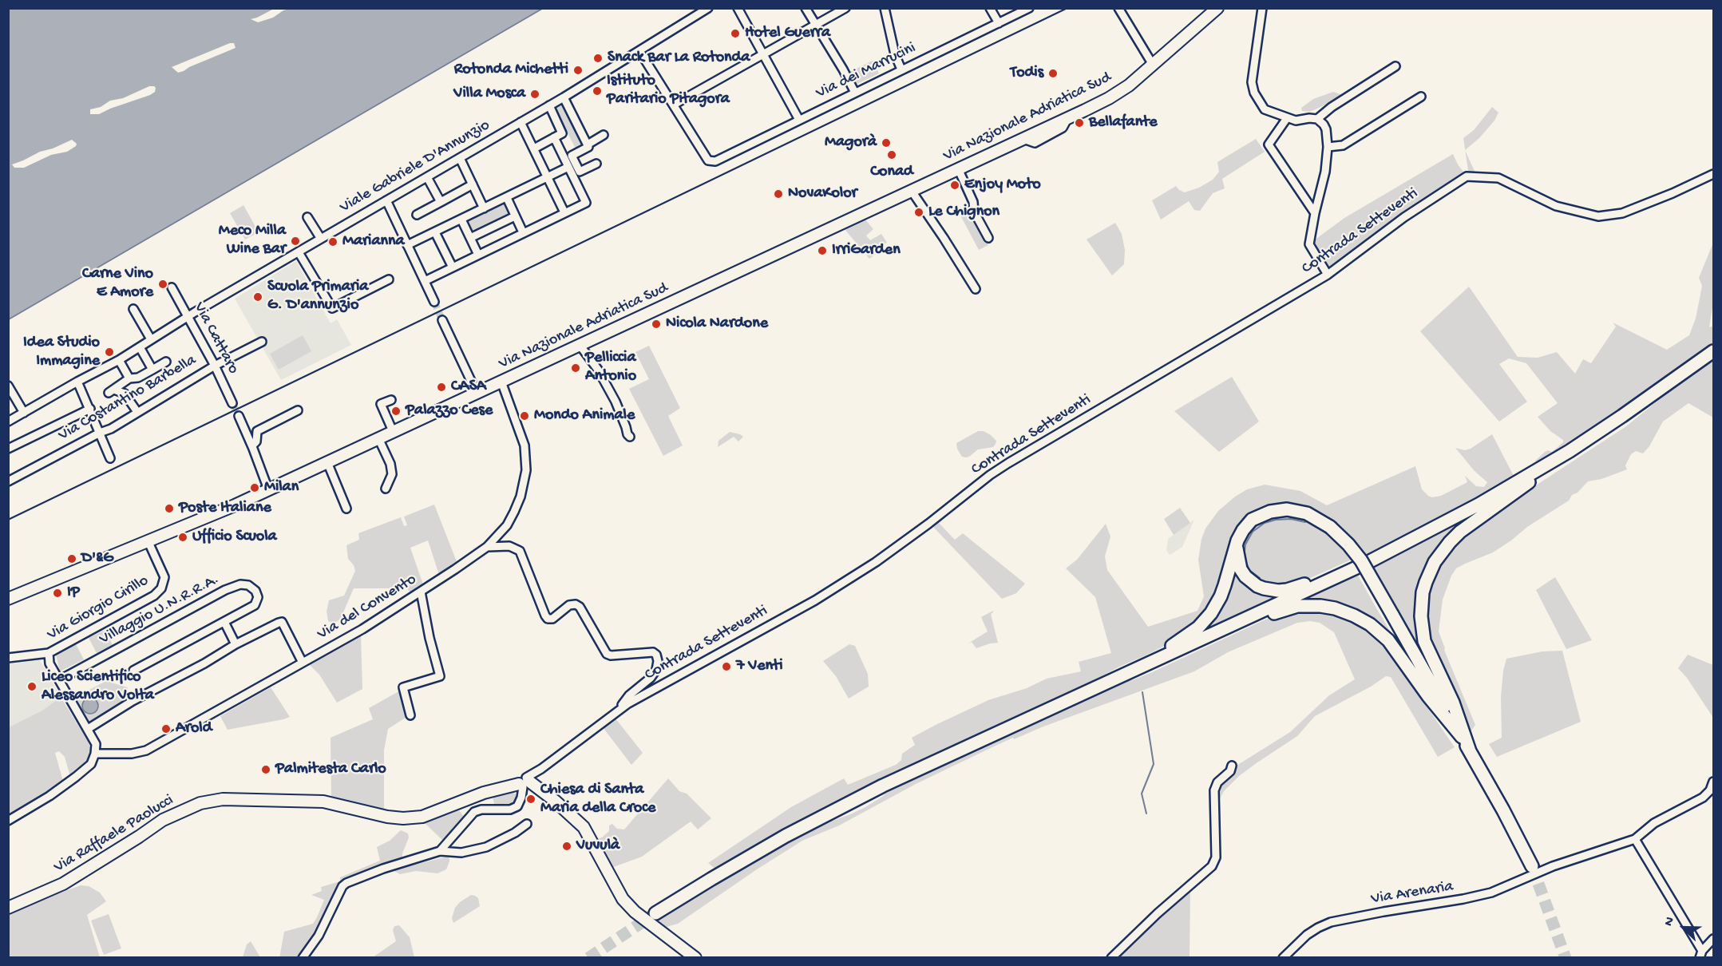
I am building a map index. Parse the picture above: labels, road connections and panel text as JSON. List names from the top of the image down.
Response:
{
  "streets": {
    "main road": ["Via Nazionale Adriatica Sud", "Via Raffaele Paolucci"],
    "street": [
      "Via dei Marrucini",
      "Viale Gabriele D'Annunzio",
      "Contrada Setteventi",
      "Via Cattaro",
      "Via Costantino Barbella",
      "Via del Convento",
      "Via Giorgio Cirillo",
      "Villaggio U.N.R.R.A.",
      "Via Arenaria"
    ]
  },
  "crossings": [
    ["Via Nazionale Adriatica Sud", "Via del Convento"],
    ["Via Nazionale Adriatica Sud", "Via Giorgio Cirillo"],
    ["Viale Gabriele D'Annunzio", "Via Cattaro"],
    ["Contrada Setteventi", "Via Raffaele Paolucci"],
    ["Via Cattaro", "Via Costantino Barbella"],
    ["Via del Convento", "Via Giorgio Cirillo"],
    ["Via Giorgio Cirillo", "Villaggio U.N.R.R.A."]
  ],
  "places": [
    "Hotel Guerra",
    "Snack Bar La Rotonda",
    "Rotonda Michetti",
    "Todis",
    "Istituto Paritario Pitagora",
    "Villa Mosca",
    "Bellafante",
    "Magorà",
    "Conad",
    "Enjoy Moto",
    "NovaKolor",
    "Le Chignon",
    "Meco Milla Wine Bar",
    "Marianna",
    "IrriGarden",
    "Carne Vino E Amore",
    "Scuola Primaria G. D'annunzio",
    "Nicola Nardone",
    "Idea Studio Immagine",
    "Pelliccia Antonio",
    "CASA",
    "Palazzo Cese",
    "Mondo Animale",
    "Milan",
    "Poste Italiane",
    "Ufficio Scuola",
    "D'&G",
    "IP",
    "7 Venti",
    "Liceo Scientifico Alessandro Volta",
    "Arold",
    "Palmitesta Carlo",
    "Chiesa di Santa Maria della Croce",
    "Vuvulà"
  ],
  "north": "top left"
}
